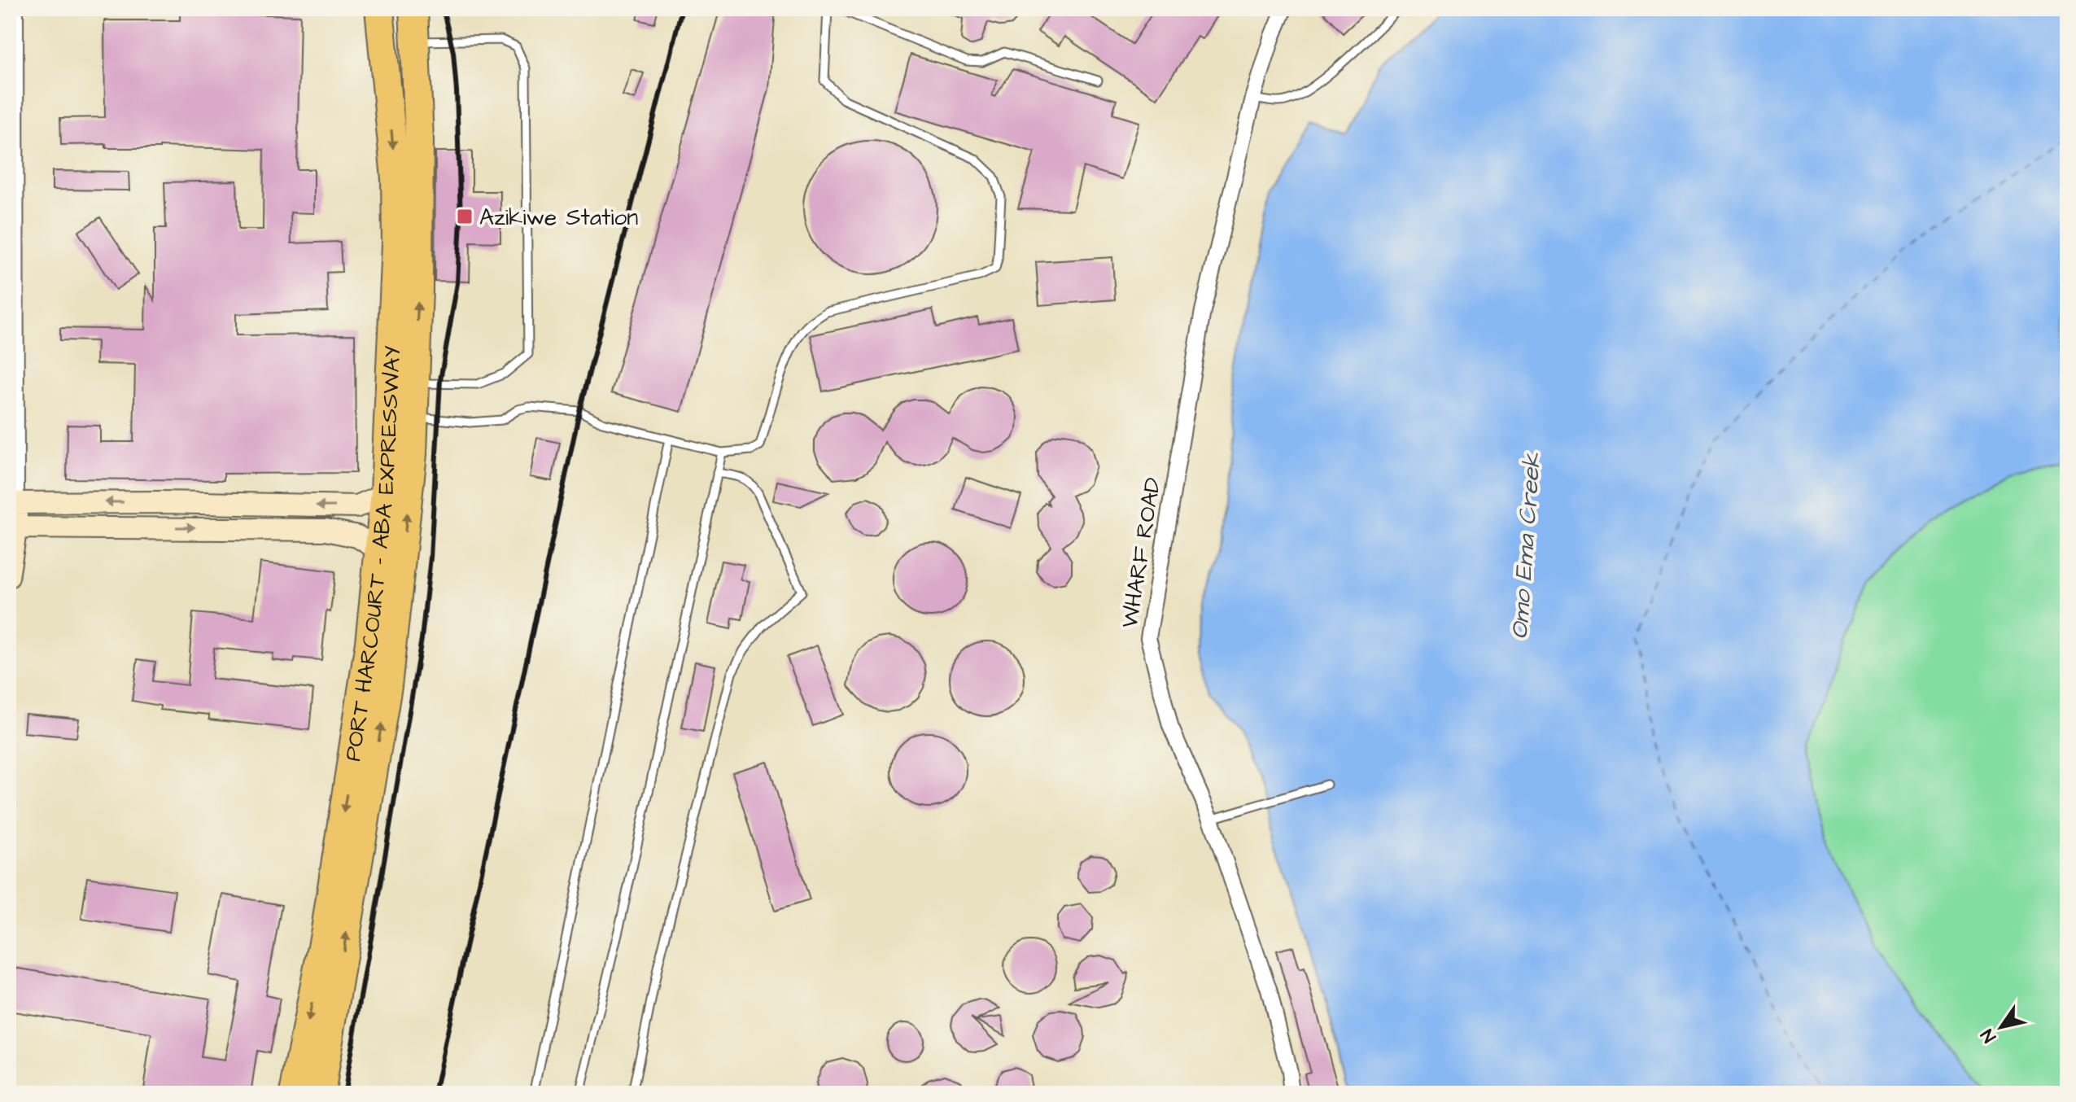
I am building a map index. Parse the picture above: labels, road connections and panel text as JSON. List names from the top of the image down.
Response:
{
  "streets": {
    "highway": ["PORT HARCOURT - ABA EXPRESSWAY"],
    "street": ["WHARF ROAD"]
  },
  "water": ["Omo Ema Creek"],
  "places": {
    "transit": ["Azikiwe Station"]
  },
  "north": "bottom left"
}
